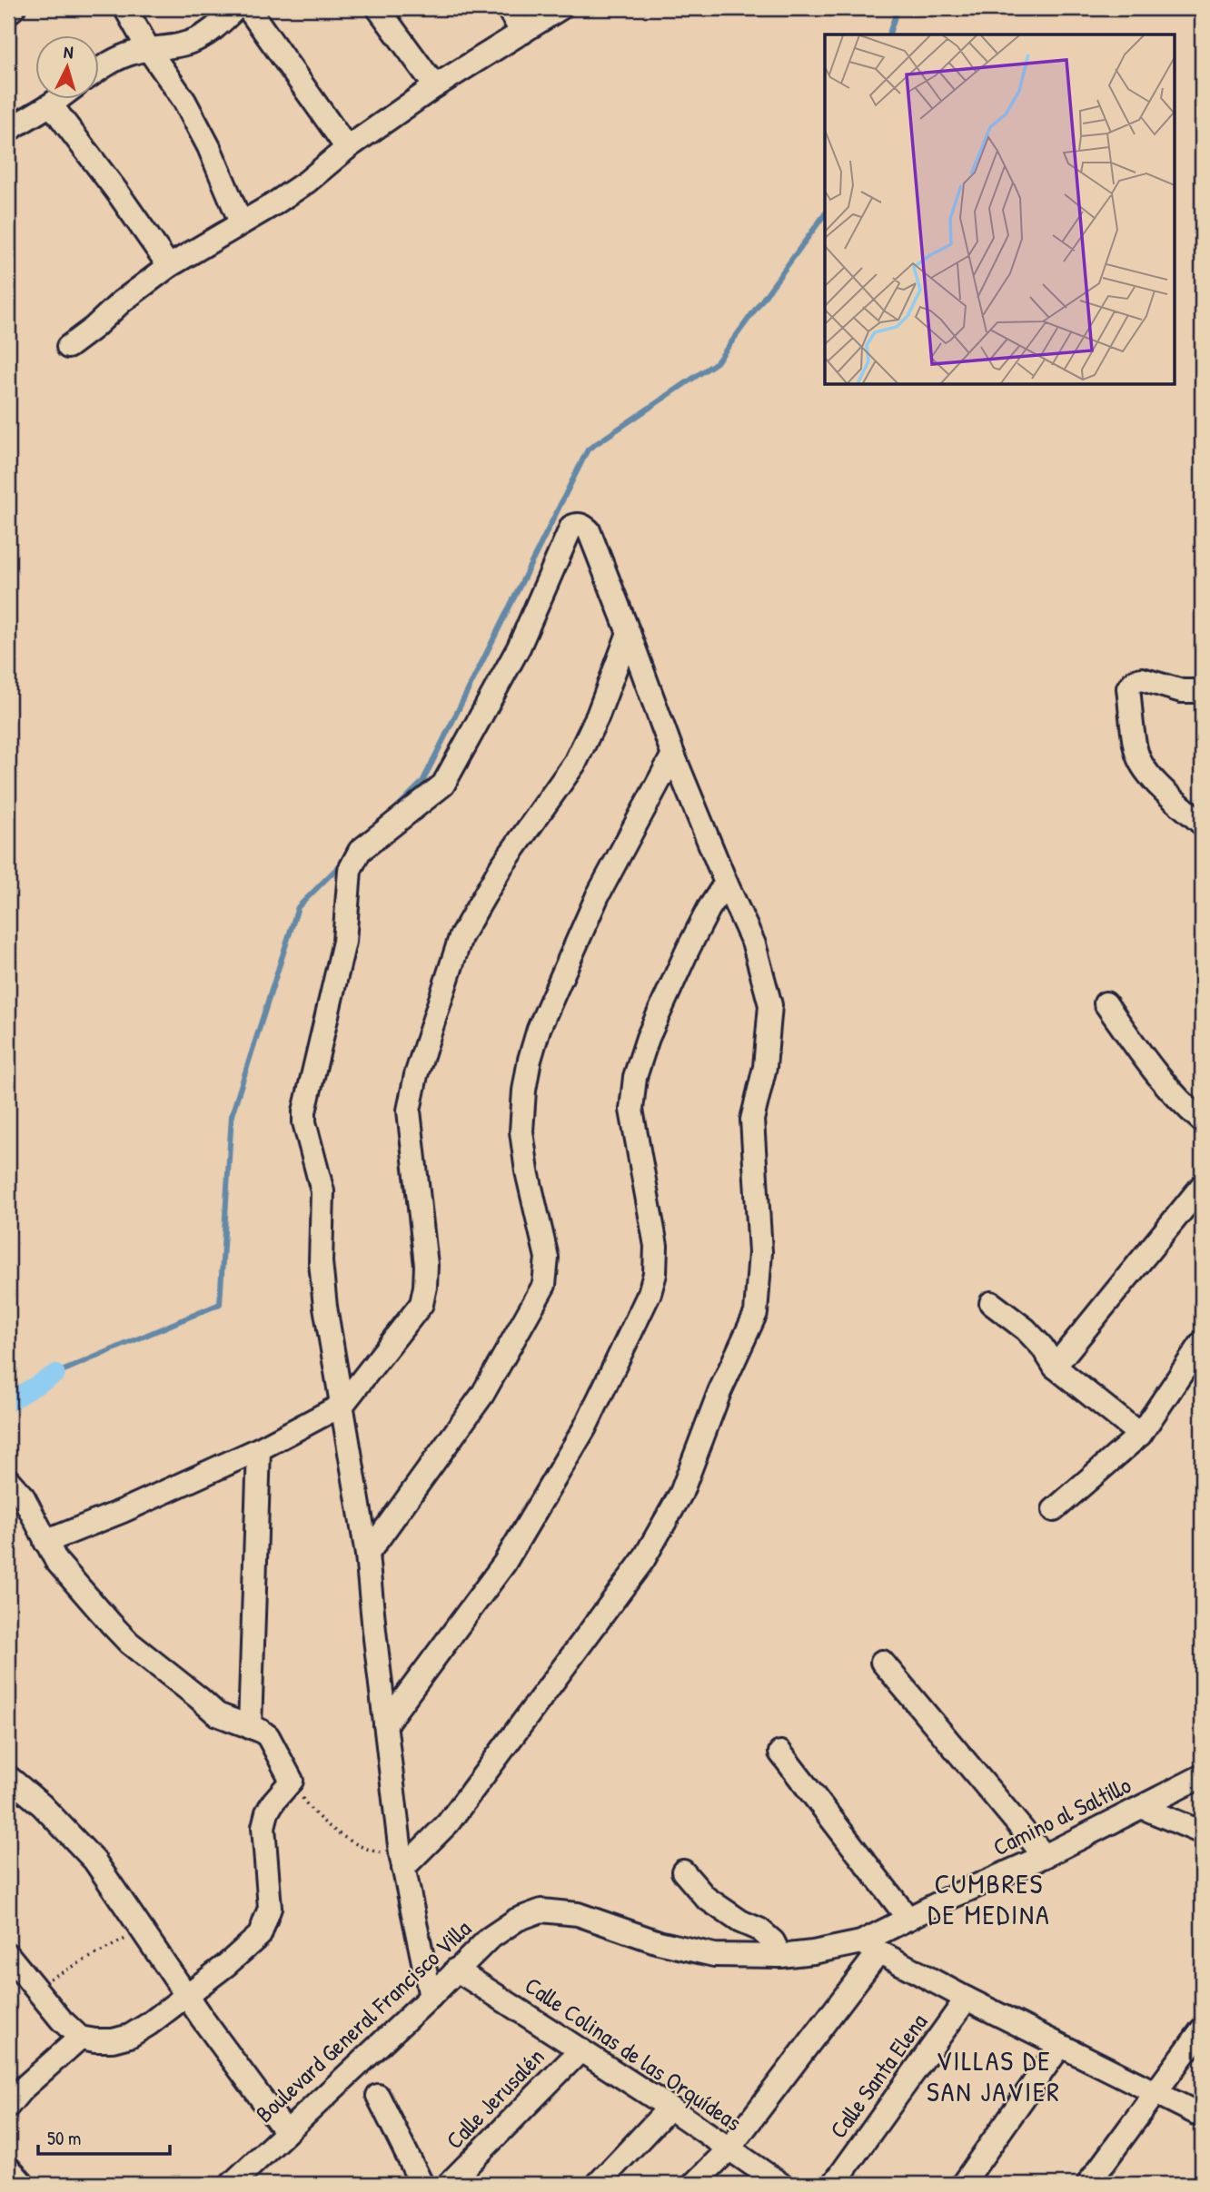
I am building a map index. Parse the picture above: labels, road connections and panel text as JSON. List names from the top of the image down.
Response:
{
  "streets": {
    "street": [
      "Camino al Saltillo",
      "Boulevard General Francisco Villa",
      "Calle Colinas de las Orquídeas",
      "Calle Santa Elena",
      "Calle Jerusalén"
    ]
  },
  "crossings": [
    ["Camino al Saltillo", "Boulevard General Francisco Villa"],
    ["Boulevard General Francisco Villa", "Calle Colinas de las Orquídeas"],
    ["Calle Colinas de las Orquídeas", "Calle Jerusalén"]
  ],
  "districts": ["CUMBRES DE MEDINA", "VILLAS DE SAN JAVIER"],
  "scale_bar": "50 m",
  "north": "top"
}
